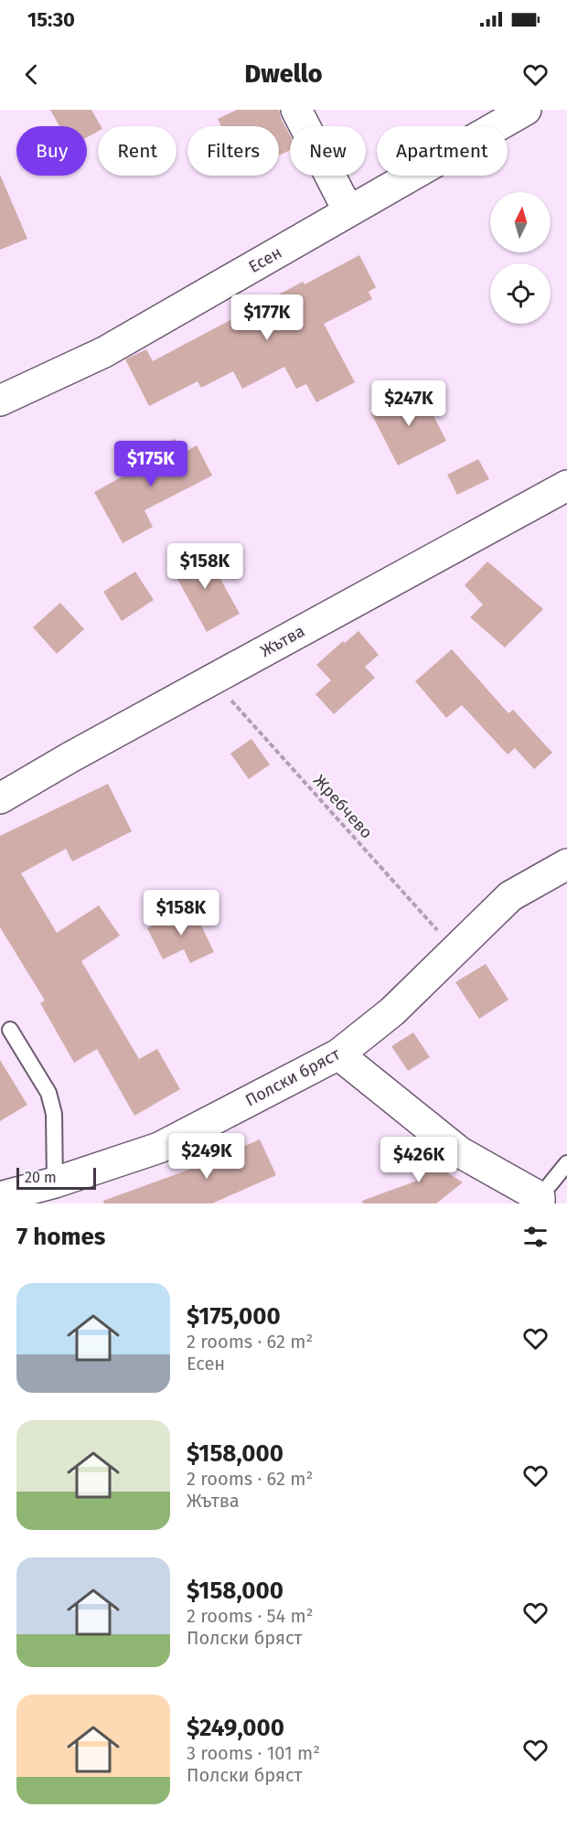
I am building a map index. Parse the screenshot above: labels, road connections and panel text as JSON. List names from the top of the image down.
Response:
{
  "streets": {
    "street": ["Есен", "Жътва", "Полски бряст"],
    "path": ["Жребчево"]
  },
  "crossings": [
    ["Жътва", "Жребчево"],
    ["Жребчево", "Полски бряст"]
  ],
  "scale_bar": "20 m",
  "north": "top",
  "page": {
    "status": "15:30",
    "header": "Dwello",
    "chip": [
      "Buy",
      "Rent",
      "Filters",
      "New",
      "Apartment"
    ],
    "price": [
      "$177K",
      "$247K",
      "$175K",
      "$158K",
      "$158K",
      "$249K",
      "$426K"
    ],
    "scale": "20 m",
    "heading": "7 homes",
    "list": [
      {
        "name": "$175,000",
        "note": "2 rooms · 62 m² · Есен"
      },
      {
        "name": "$158,000",
        "note": "2 rooms · 62 m² · Жътва"
      },
      {
        "name": "$158,000",
        "note": "2 rooms · 54 m² · Полски бряст"
      },
      {
        "name": "$249,000",
        "note": "3 rooms · 101 m² · Полски бряст"
      }
    ]
  }
}
